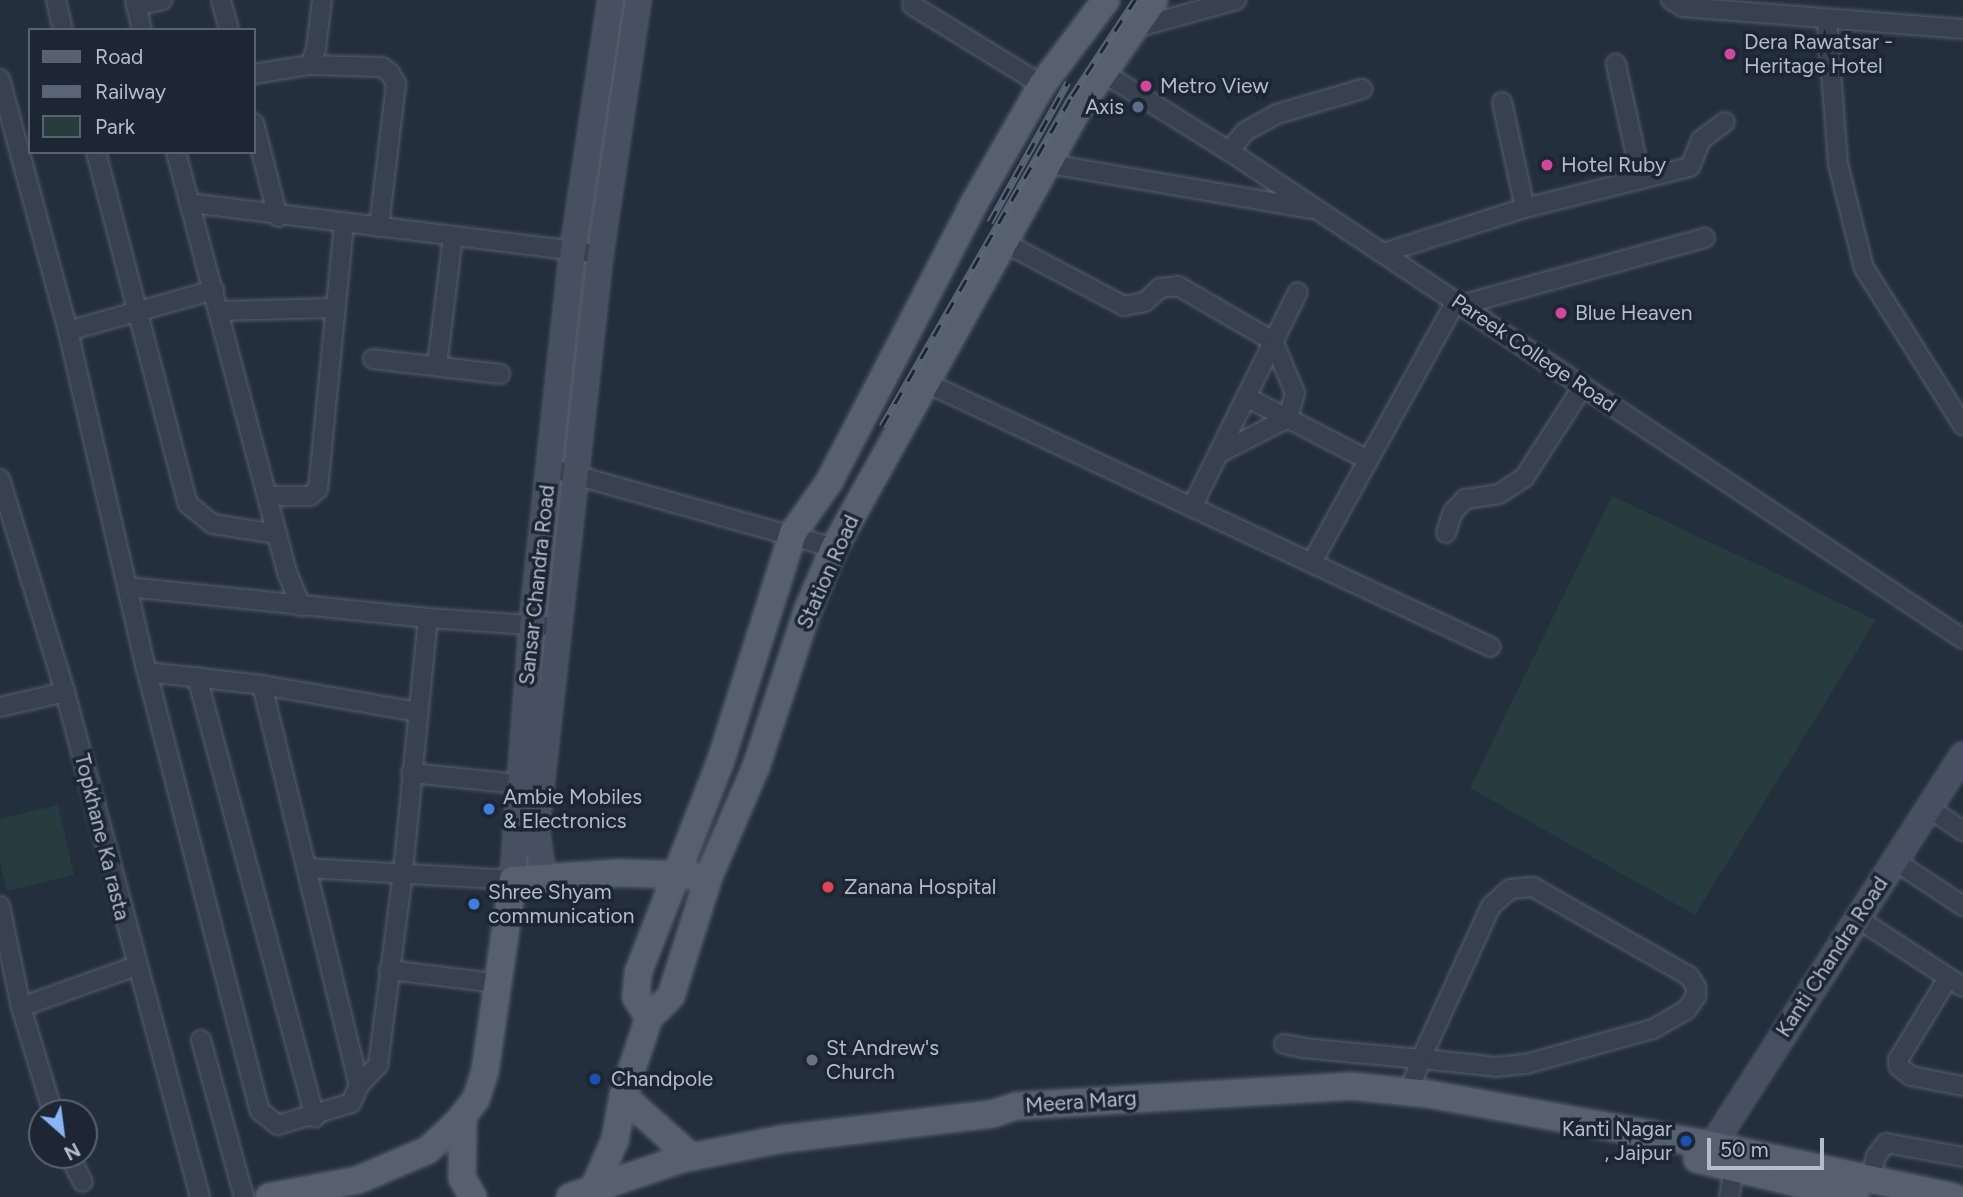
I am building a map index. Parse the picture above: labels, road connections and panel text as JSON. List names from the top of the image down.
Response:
{
  "streets": {
    "main road": ["Station Road", "Sansar Chandra Road", "Meera Marg"],
    "street": ["Pareek College Road", "Topkhane Ka rasta", "Kanti Chandra Road"]
  },
  "crossings": [
    ["Pareek College Road", "Station Road"],
    ["Kanti Chandra Road", "Meera Marg"]
  ],
  "places": [
    "Dera Rawatsar - Heritage Hotel",
    "Metro View",
    "Axis",
    "Hotel Ruby",
    "Blue Heaven",
    "Ambie Mobiles & Electronics",
    "Zanana Hospital",
    "Shree Shyam communication",
    "St Andrew's Church",
    "Chandpole",
    "Kanti Nagar , Jaipur"
  ],
  "legend": ["Road", "Railway", "Park"],
  "scale_bar": "50 m",
  "north": "bottom right"
}
